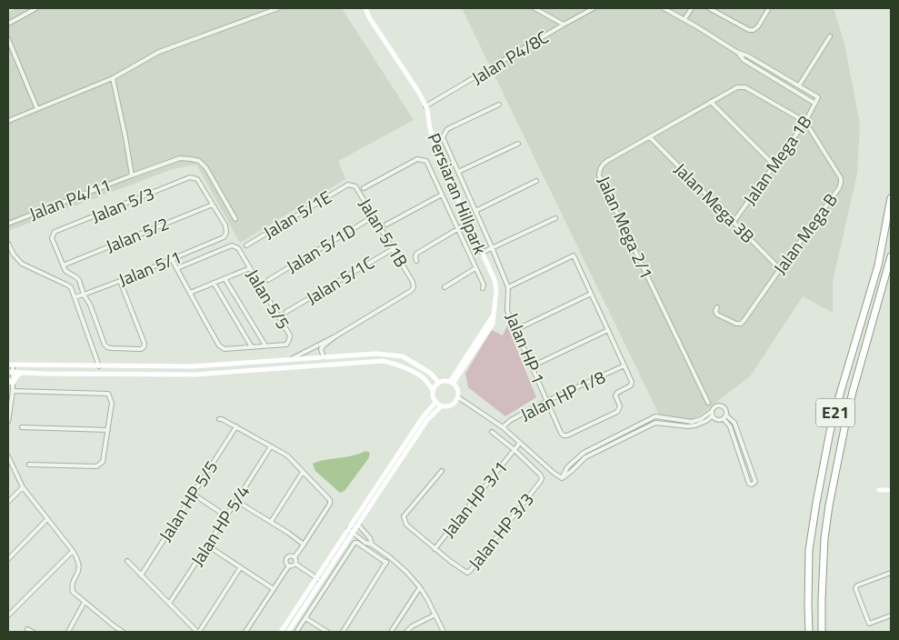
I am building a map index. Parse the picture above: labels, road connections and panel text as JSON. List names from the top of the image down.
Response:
{
  "streets": {
    "highway": ["E21"],
    "street": [
      "Jalan P4/8C",
      "Jalan Mega 1B",
      "Persiaran Hillpark",
      "Jalan P4/11",
      "Jalan Mega 3B",
      "Jalan 5/3",
      "Jalan 5/1E",
      "Jalan Mega 2/1",
      "Jalan 5/1B",
      "Jalan Mega B",
      "Jalan 5/2",
      "Jalan 5/1D",
      "Jalan 5/1",
      "Jalan 5/1C",
      "Jalan 5/5",
      "Jalan HP 1",
      "Jalan HP 1/8",
      "Jalan HP 3/1",
      "Jalan HP 5/5",
      "Jalan HP 5/4",
      "Jalan HP 3/3"
    ]
  },
  "crossings": [
    ["Jalan P4/8C", "Persiaran Hillpark"],
    ["Jalan Mega 1B", "Jalan Mega 3B"],
    ["Jalan Mega 1B", "Jalan Mega 2/1"],
    ["Jalan Mega 1B", "Jalan Mega B"],
    ["Jalan Mega 3B", "Jalan Mega 2/1"],
    ["Jalan Mega 3B", "Jalan Mega B"],
    ["Jalan 5/3", "Jalan 5/2"],
    ["Jalan 5/3", "Jalan 5/1"],
    ["Jalan 5/1E", "Jalan 5/1B"],
    ["Jalan Mega 2/1", "Jalan Mega B"],
    ["Jalan 5/1B", "Jalan 5/1D"],
    ["Jalan 5/1B", "Jalan 5/1C"],
    ["Jalan 5/1", "Jalan 5/5"],
    ["Jalan HP 1", "Jalan HP 1/8"],
    ["Jalan HP 3/1", "Jalan HP 3/3"]
  ]
}
